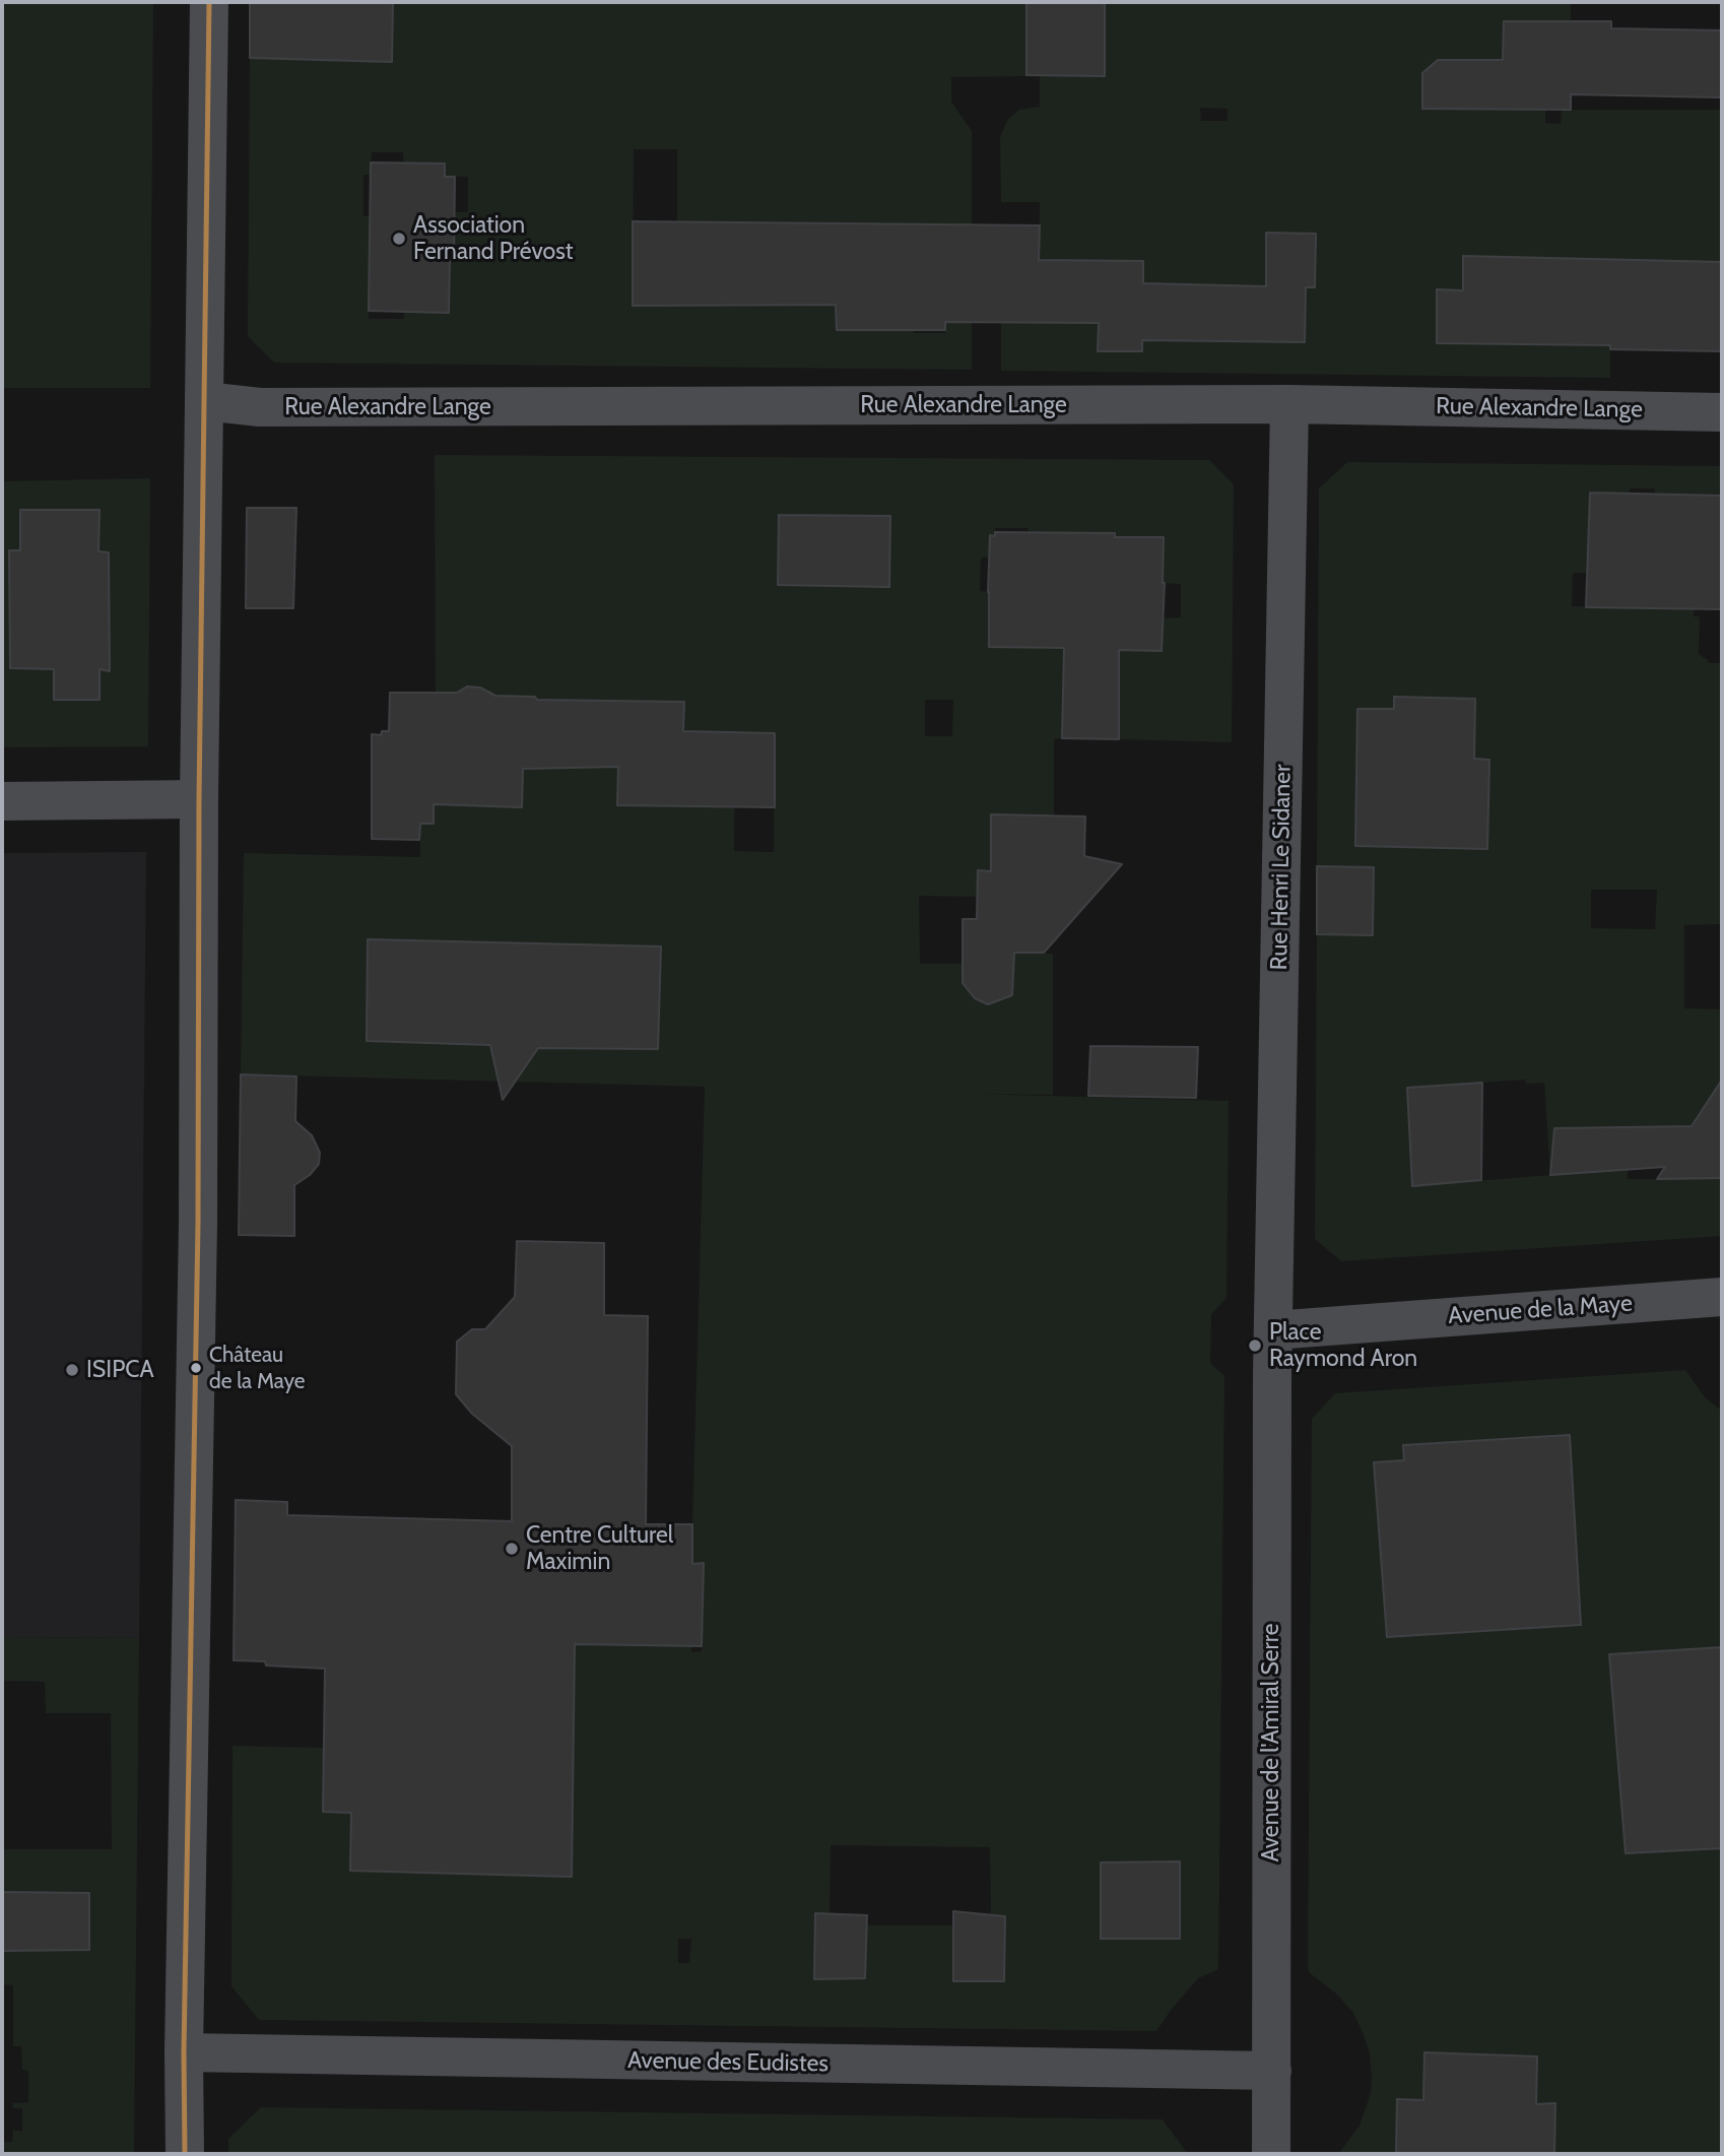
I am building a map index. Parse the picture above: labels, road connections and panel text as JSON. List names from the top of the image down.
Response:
{
  "streets": {
    "street": [
      "Rue Alexandre Lange",
      "Rue Henri Le Sidaner",
      "Avenue de la Maye",
      "Avenue de l'Amiral Serre",
      "Avenue des Eudistes"
    ]
  },
  "crossings": [
    ["Rue Alexandre Lange", "Rue Henri Le Sidaner"],
    ["Rue Henri Le Sidaner", "Avenue de la Maye"],
    ["Rue Henri Le Sidaner", "Avenue de l'Amiral Serre"],
    ["Avenue de la Maye", "Avenue de l'Amiral Serre"],
    ["Avenue de l'Amiral Serre", "Avenue des Eudistes"]
  ],
  "places": [
    "Association Fernand Prévost",
    "Place Raymond Aron",
    "Château de la Maye",
    "ISIPCA",
    "Centre Culturel Maximin"
  ]
}
